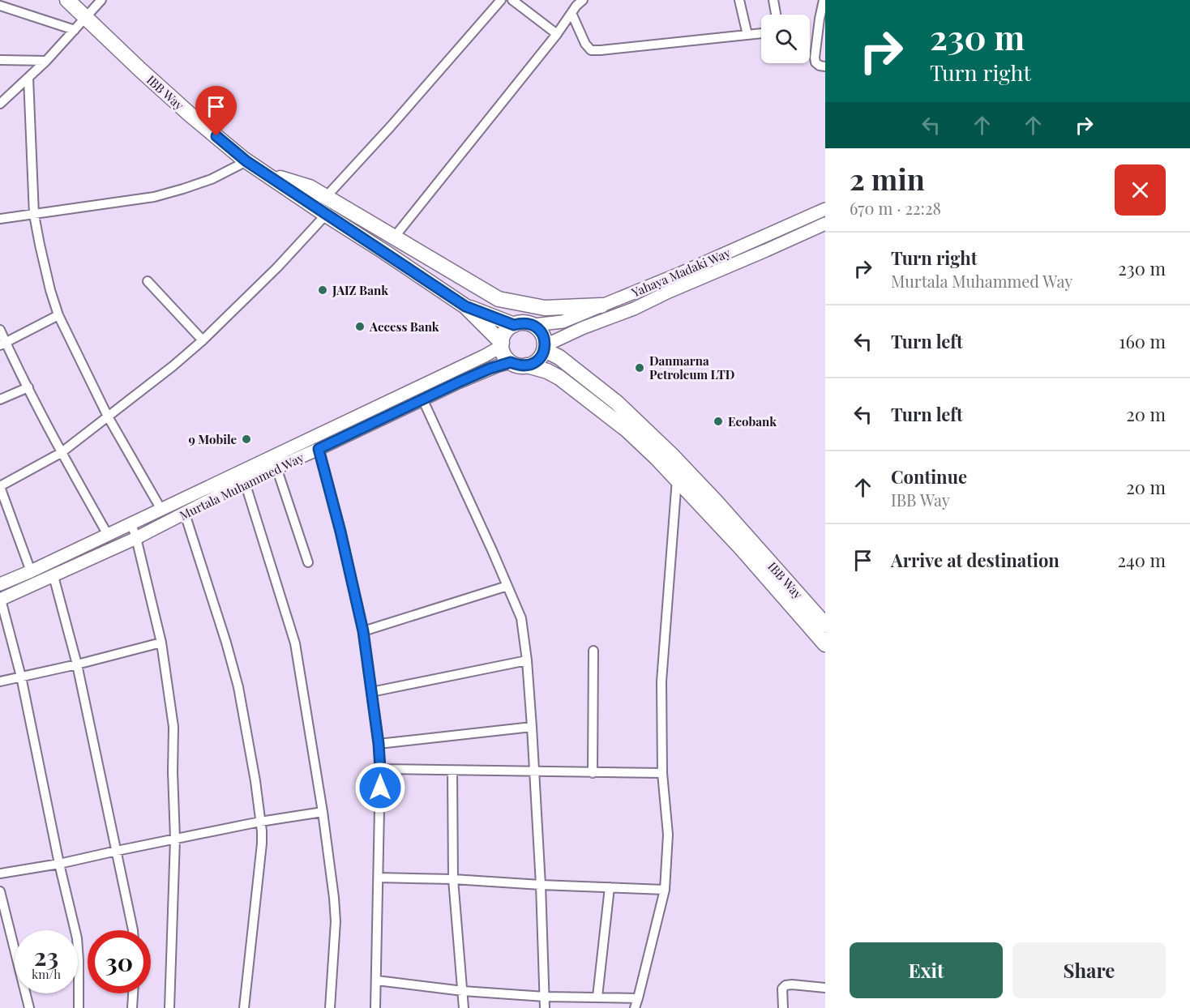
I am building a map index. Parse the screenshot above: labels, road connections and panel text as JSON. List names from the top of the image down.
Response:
{
  "streets": {
    "highway": ["IBB Way"],
    "main road": ["Yahaya Madaki Way", "Murtala Muhammed Way"]
  },
  "crossings": [
    ["IBB Way", "Yahaya Madaki Way"],
    ["IBB Way", "Murtala Muhammed Way"],
    ["Yahaya Madaki Way", "Murtala Muhammed Way"]
  ],
  "places": [
    "JAIZ Bank",
    "Access Bank",
    "Danmarna Petroleum LTD",
    "Ecobank",
    "9 Mobile"
  ],
  "page": {
    "turn": ["230 m", "Turn right"],
    "heading": ["2 min", "670 m · 22:28"],
    "list": [
      {
        "name": "Turn right",
        "note": "Murtala Muhammed Way",
        "value": "230 m"
      },
      {
        "name": "Turn left",
        "value": "160 m"
      },
      {
        "name": "Turn left",
        "value": "20 m"
      },
      {
        "name": "Continue",
        "note": "IBB Way",
        "value": "20 m"
      },
      {
        "name": "Arrive at destination",
        "value": "240 m"
      }
    ],
    "speed": "23 km/h",
    "limit": "30",
    "buttons": ["Exit", "Share"]
  }
}
